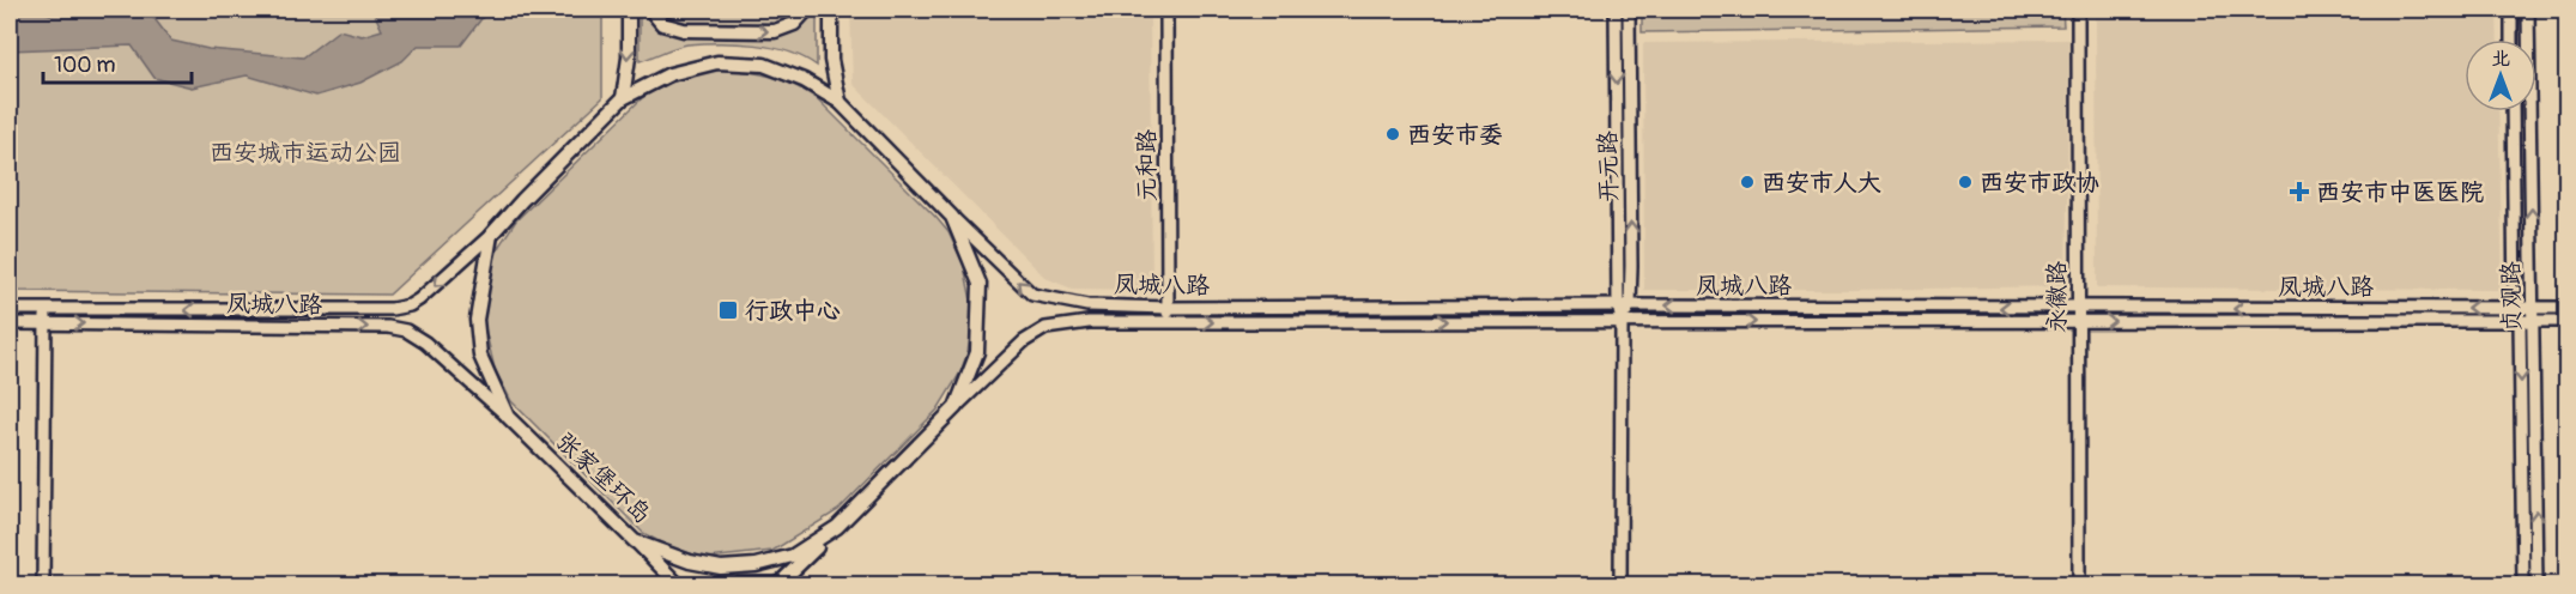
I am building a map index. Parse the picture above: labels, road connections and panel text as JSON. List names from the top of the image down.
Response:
{
  "streets": {
    "main road": [
      "元和路",
      "开元路",
      "凤城八路",
      "永徽路",
      "贞观路",
      "张家堡环岛"
    ]
  },
  "crossings": [
    ["元和路", "凤城八路"],
    ["开元路", "凤城八路"],
    ["凤城八路", "永徽路"],
    ["凤城八路", "贞观路"],
    ["凤城八路", "张家堡环岛"]
  ],
  "parks": ["西安城市运动公园"],
  "places": {
    "other": ["西安市委", "西安市人大", "西安市政协"],
    "health": ["西安市中医医院"],
    "transit": ["行政中心"]
  },
  "scale_bar": "100 m",
  "north": "top"
}
